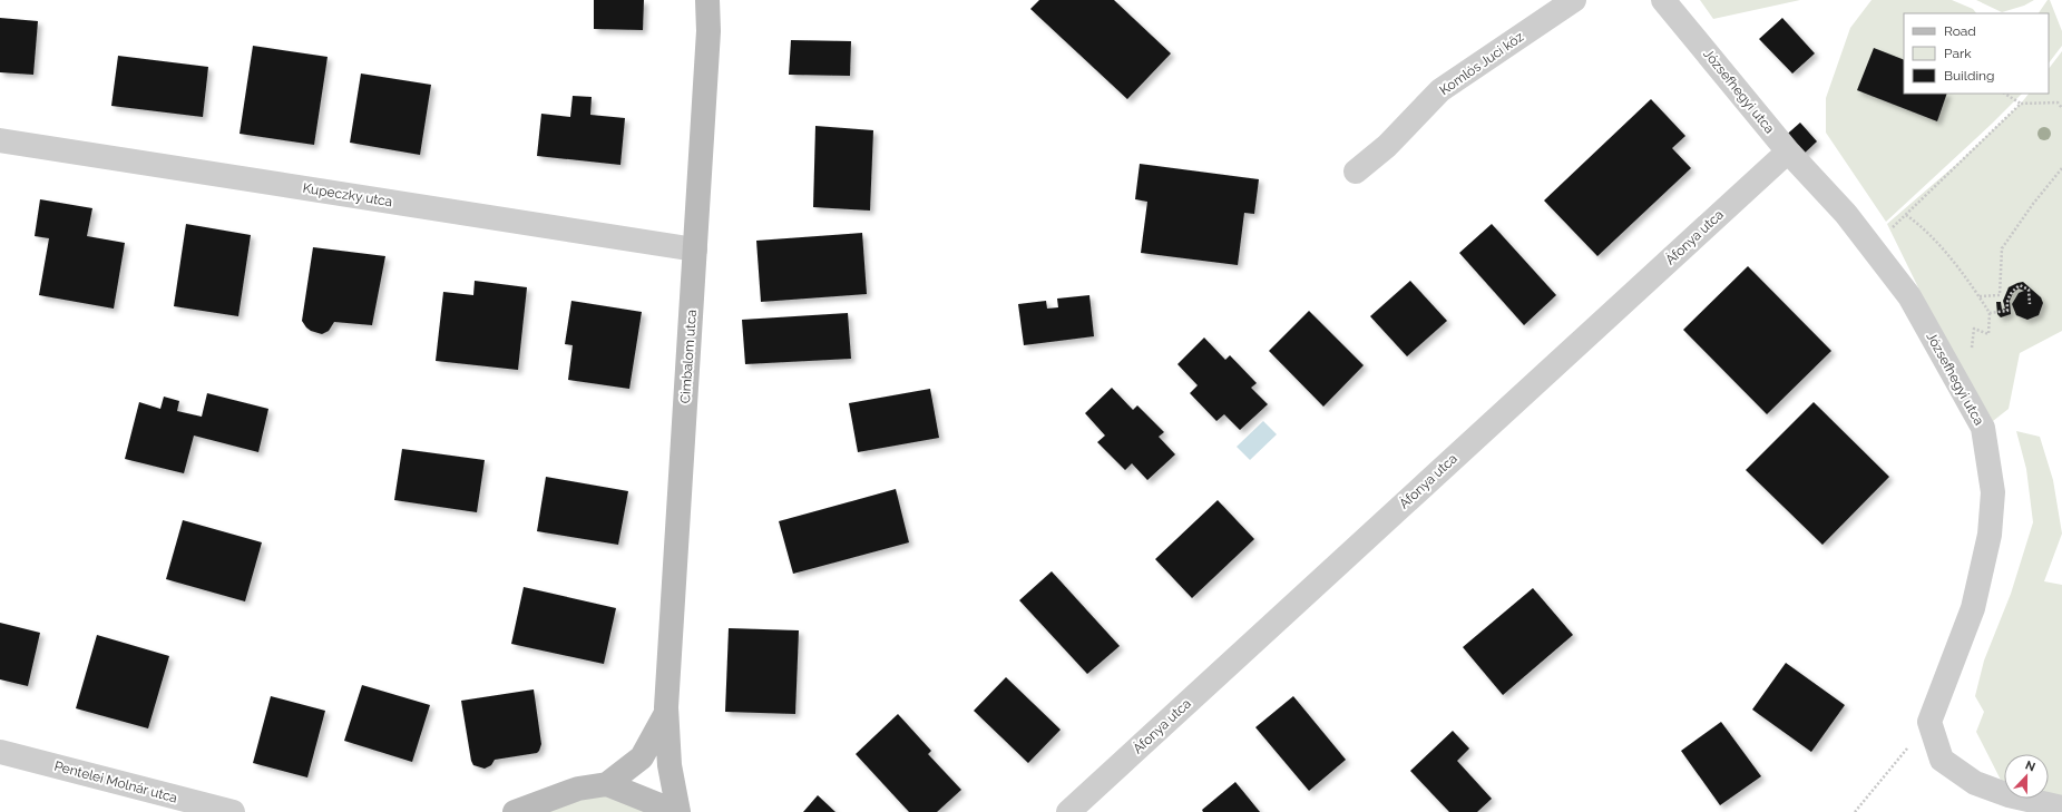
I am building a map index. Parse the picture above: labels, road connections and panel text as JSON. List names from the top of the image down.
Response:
{
  "streets": {
    "street": [
      "Komlós Juci köz",
      "Józsefhegyi utca",
      "Kupeczky utca",
      "Áfonya utca",
      "Cimbalom utca",
      "Pentelei Molnár utca"
    ]
  },
  "crossings": [
    ["Józsefhegyi utca", "Áfonya utca"],
    ["Kupeczky utca", "Cimbalom utca"]
  ],
  "legend": ["Road", "Park", "Building"],
  "north": "top"
}
